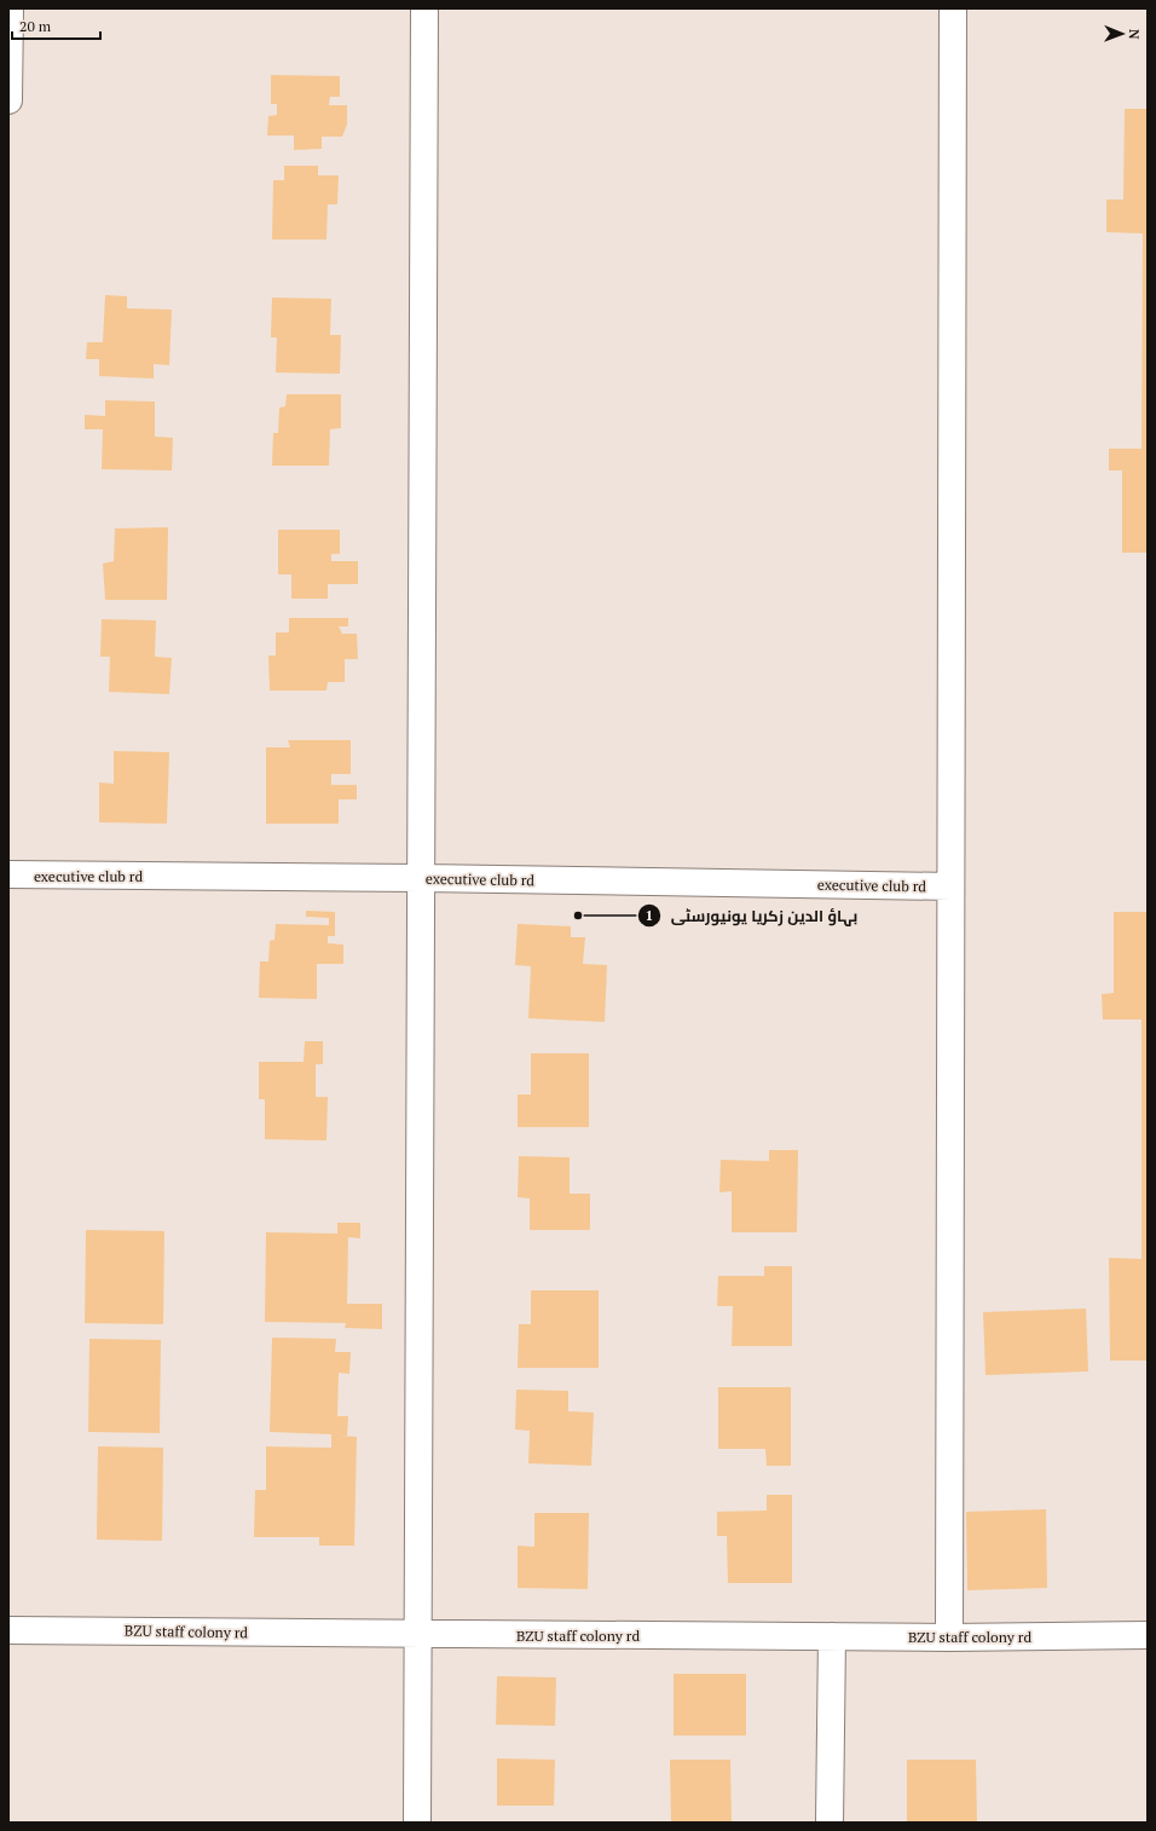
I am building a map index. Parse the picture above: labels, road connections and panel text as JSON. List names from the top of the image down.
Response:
{
  "streets": {
    "street": ["executive club rd", "BZU staff colony rd"]
  },
  "places": ["بہاؤ الدین زکریا یونیورسٹی"],
  "scale_bar": "20 m",
  "north": "right"
}
